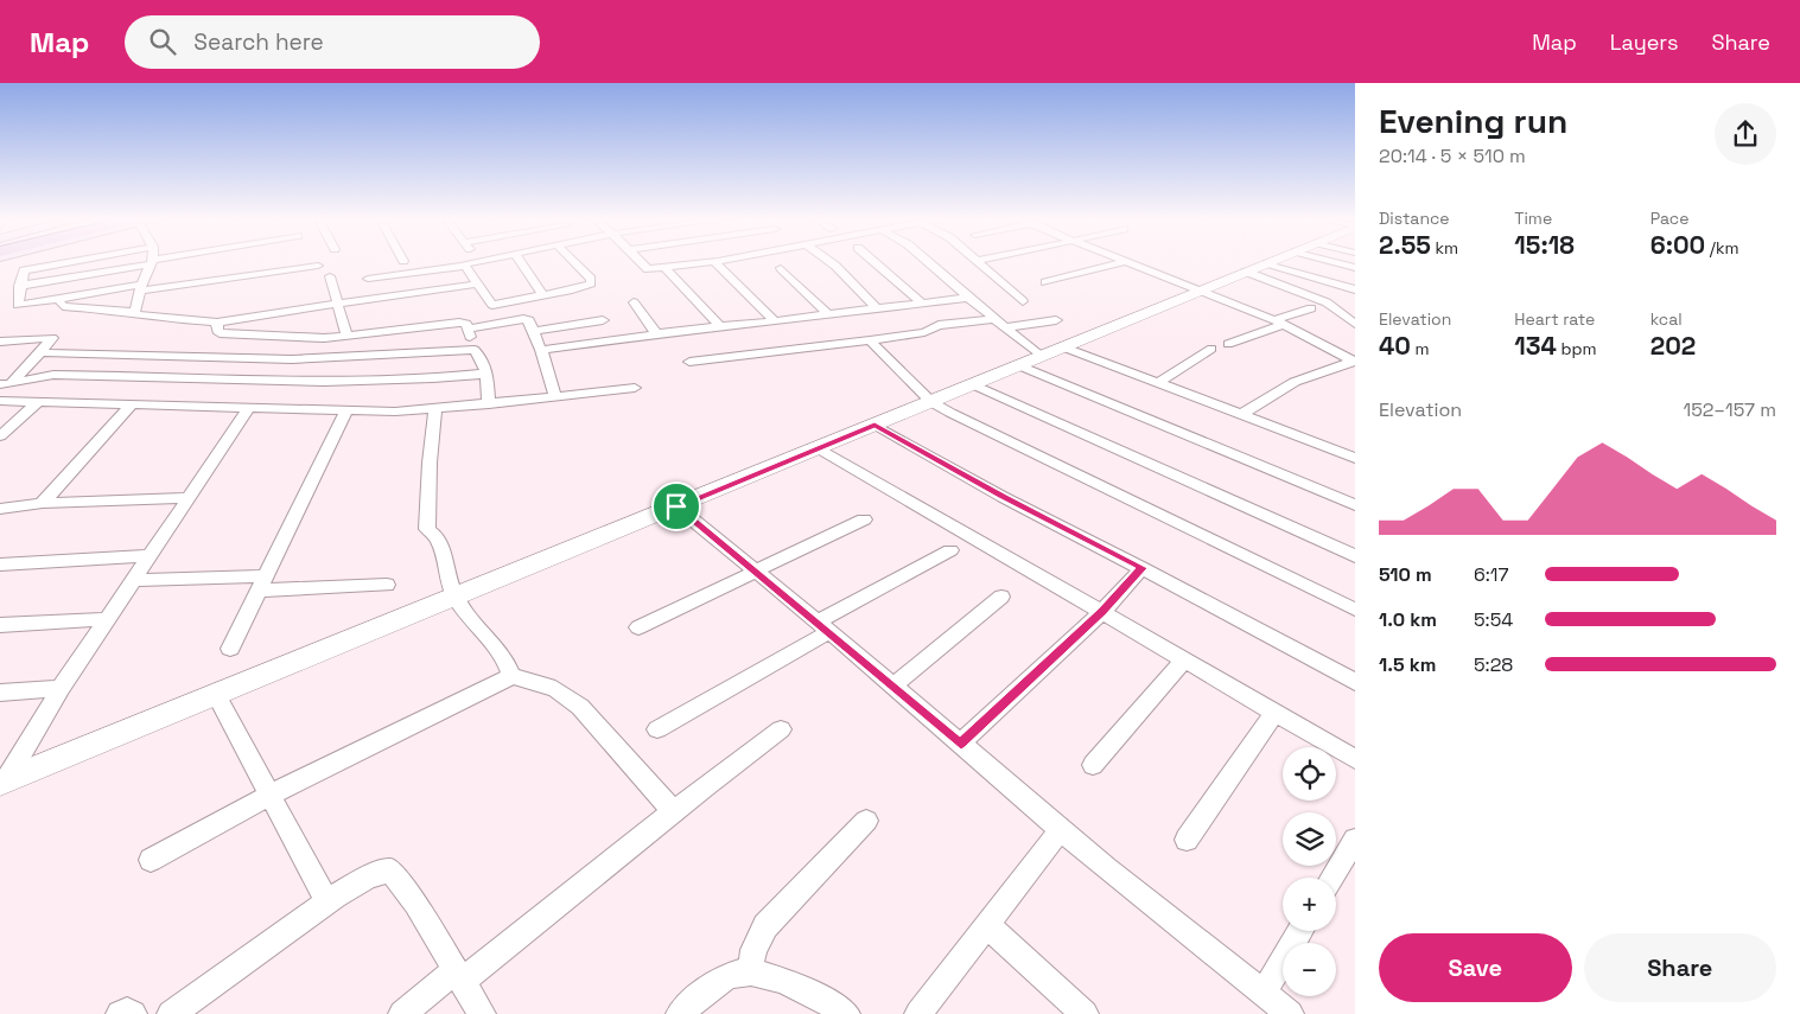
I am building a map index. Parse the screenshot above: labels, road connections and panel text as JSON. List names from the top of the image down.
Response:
{
  "page": {
    "header": "Map",
    "search": "Search here",
    "nav": ["Map", "Layers", "Share"],
    "heading": ["Evening run", "20:14 · 5 × 510 m"],
    "stats": [
      ["Distance", "2.55 km"],
      ["Time", "15:18"],
      ["Pace", "6:00 /km"],
      ["Elevation", "40 m"],
      ["Heart rate", "134 bpm"],
      ["kcal", "202"]
    ],
    "chart": ["Elevation", "152–157 m"],
    "list": [
      {
        "name": "510 m",
        "note": "6:17"
      },
      {
        "name": "1.0 km",
        "note": "5:54"
      },
      {
        "name": "1.5 km",
        "note": "5:28"
      }
    ],
    "map_buttons": ["+", "−"],
    "buttons": ["Save", "Share"]
  }
}
